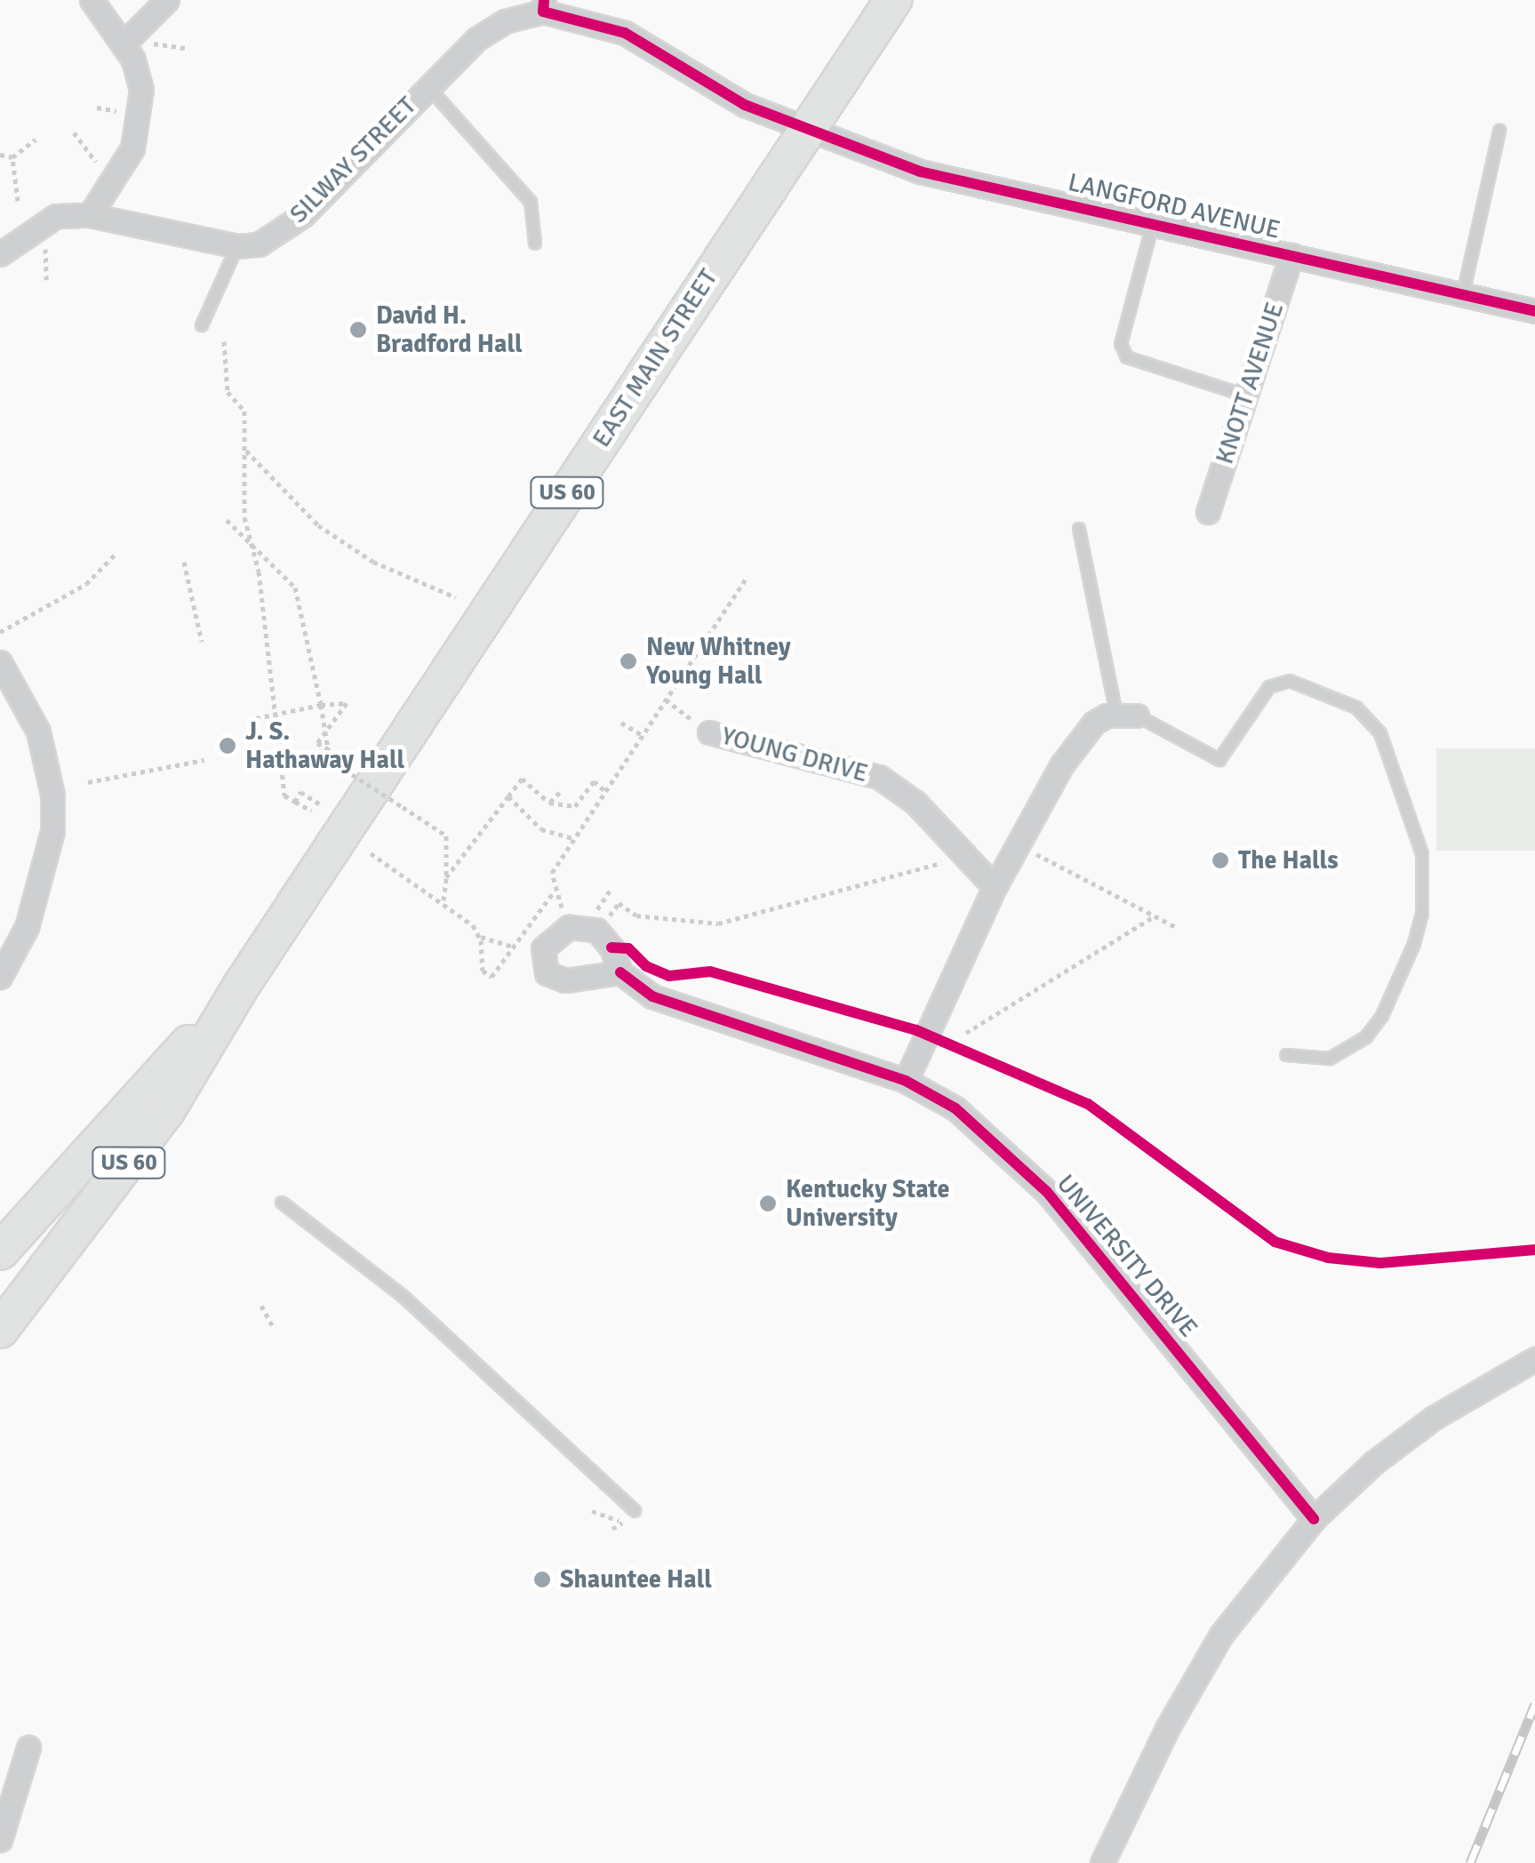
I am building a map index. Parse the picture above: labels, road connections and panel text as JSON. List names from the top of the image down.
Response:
{
  "streets": {
    "main road": ["EAST MAIN STREET", "US 60"],
    "street": [
      "SILWAY STREET",
      "LANGFORD AVENUE",
      "KNOTT AVENUE",
      "YOUNG DRIVE",
      "UNIVERSITY DRIVE"
    ]
  },
  "crossings": [
    ["SILWAY STREET", "LANGFORD AVENUE"],
    ["LANGFORD AVENUE", "EAST MAIN STREET"],
    ["LANGFORD AVENUE", "KNOTT AVENUE"]
  ],
  "places": [
    "David H. Bradford Hall",
    "New Whitney Young Hall",
    "J. S. Hathaway Hall",
    "The Halls",
    "Kentucky State University",
    "Shauntee Hall"
  ]
}
